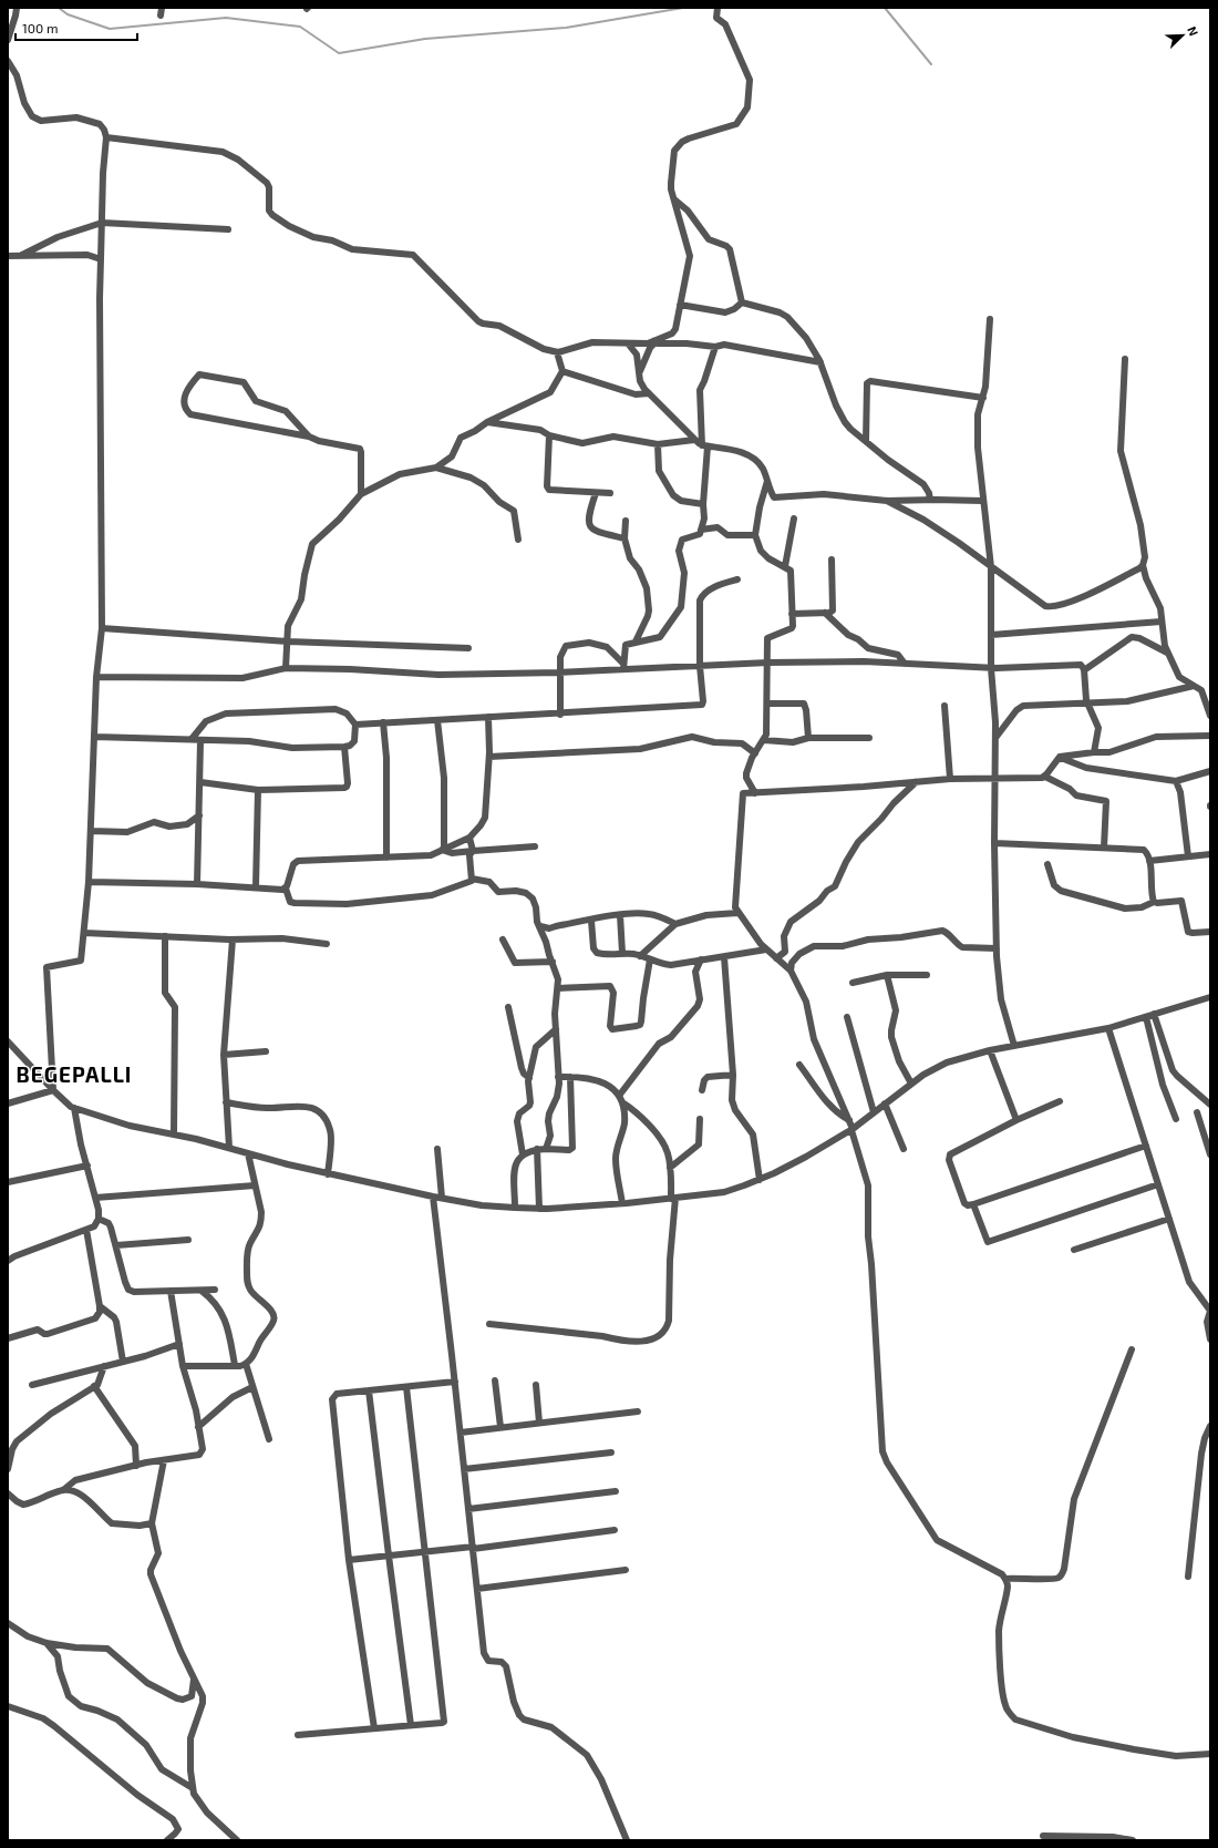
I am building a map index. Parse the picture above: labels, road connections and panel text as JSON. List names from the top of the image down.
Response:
{
  "districts": ["BEGEPALLI"],
  "scale_bar": "100 m",
  "north": "top right"
}
